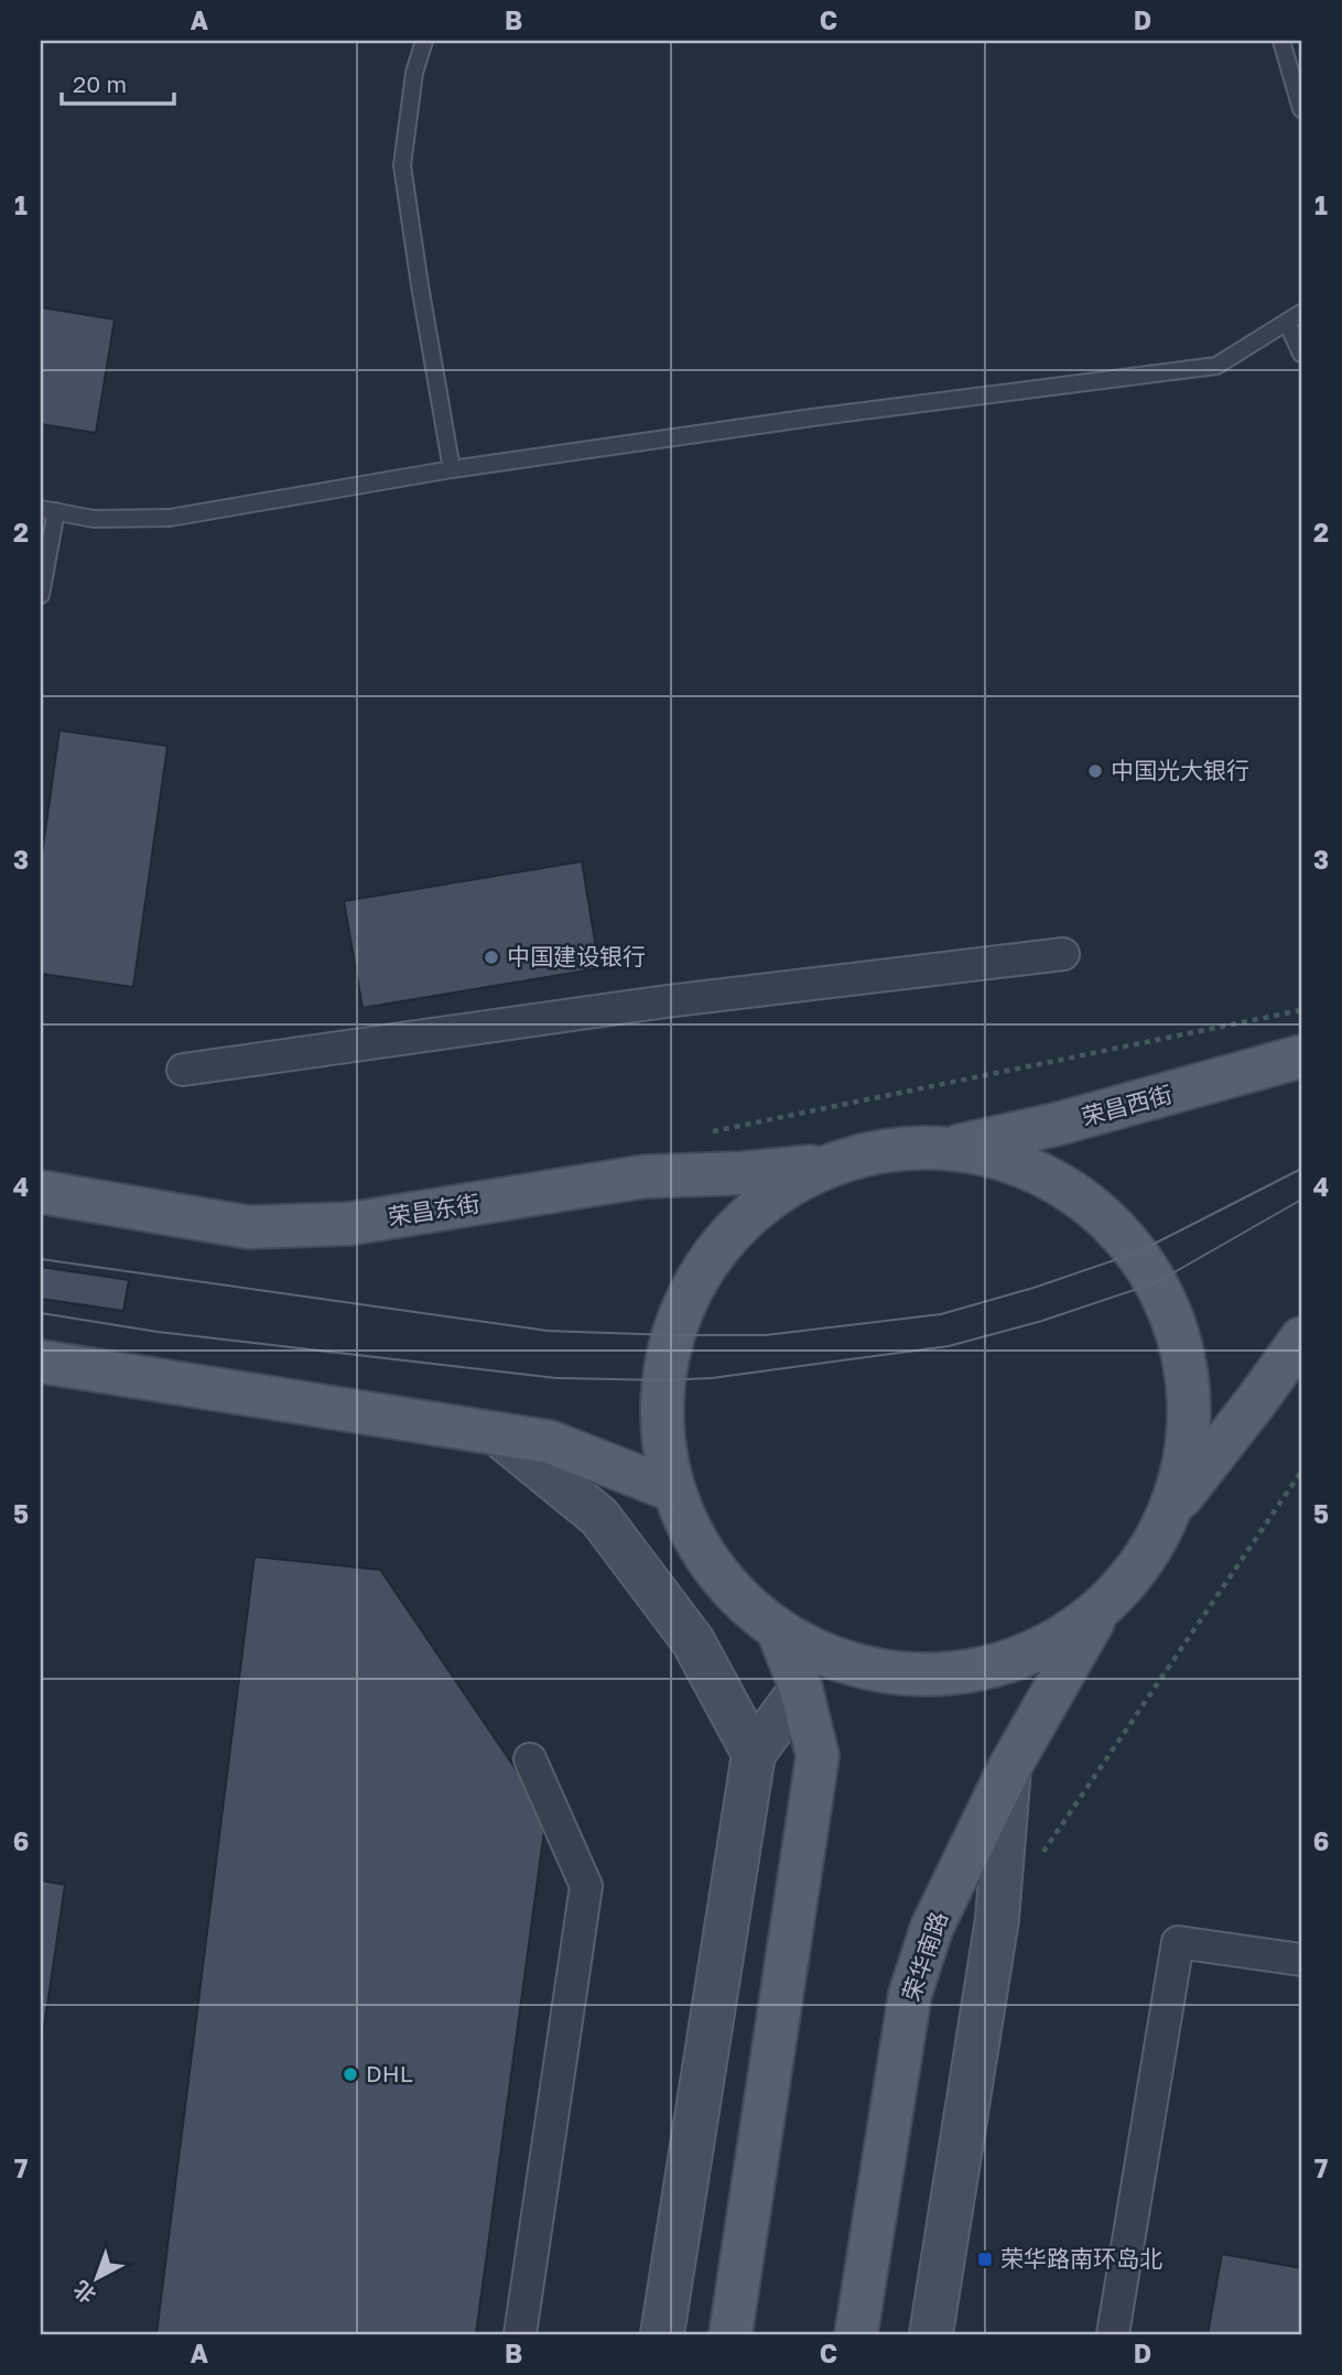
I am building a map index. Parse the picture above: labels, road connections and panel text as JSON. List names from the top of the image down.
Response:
{
  "streets": {
    "main road": ["荣昌西街", "荣昌东街", "荣华南路"]
  },
  "places": {
    "other": ["中国光大银行", "中国建设银行", "DHL"],
    "transit": ["荣华路南环岛北"]
  },
  "scale_bar": "20 m",
  "north": "bottom left",
  "grid": {
    "columns": [
      "A",
      "B",
      "C",
      "D"
    ],
    "rows": [
      "1",
      "2",
      "3",
      "4",
      "5",
      "6",
      "7"
    ]
  }
}
